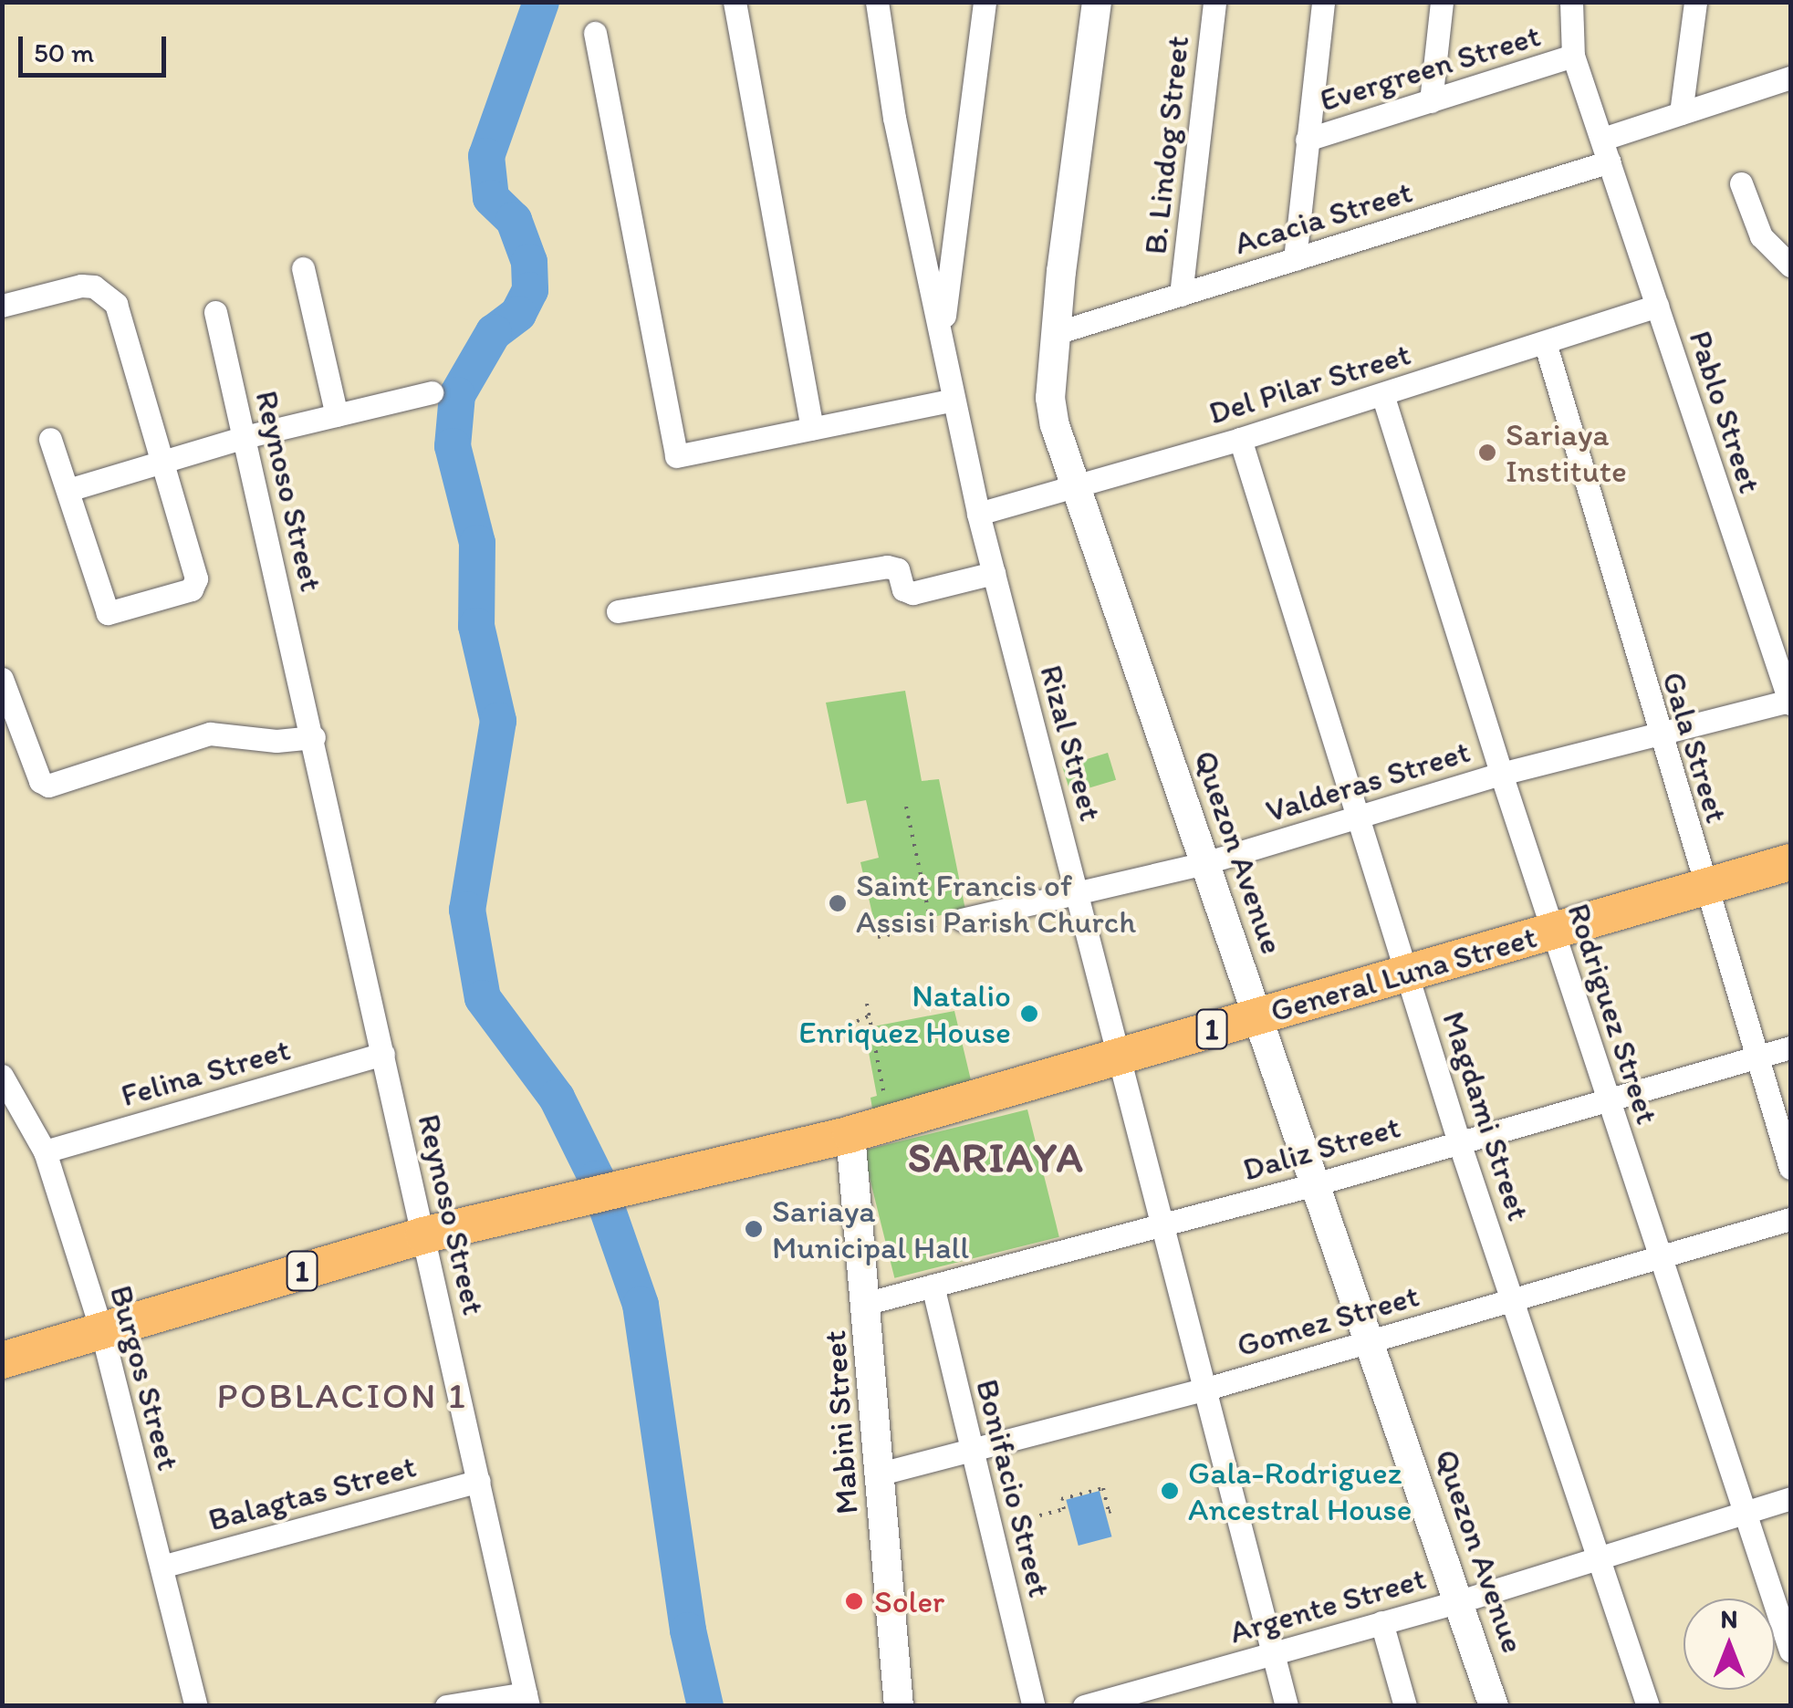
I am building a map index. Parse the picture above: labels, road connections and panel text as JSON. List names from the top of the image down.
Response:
{
  "streets": {
    "main road": ["General Luna Street", "1"],
    "street": [
      "Evergreen Street",
      "B. Lindog Street",
      "Acacia Street",
      "Del Pilar Street",
      "Pablo Street",
      "Reynoso Street",
      "Rizal Street",
      "Gala Street",
      "Valderas Street",
      "Quezon Avenue",
      "Rodriguez Street",
      "Felina Street",
      "Magdami Street",
      "Daliz Street",
      "Gomez Street",
      "Burgos Street",
      "Mabini Street",
      "Bonifacio Street",
      "Balagtas Street",
      "Argente Street"
    ]
  },
  "crossings": [
    ["Evergreen Street", "Pablo Street"],
    ["B. Lindog Street", "Acacia Street"],
    ["Acacia Street", "Pablo Street"],
    ["Acacia Street", "Quezon Avenue"],
    ["Del Pilar Street", "Pablo Street"],
    ["Del Pilar Street", "Rizal Street"],
    ["Del Pilar Street", "Gala Street"],
    ["Del Pilar Street", "Quezon Avenue"],
    ["Del Pilar Street", "Rodriguez Street"],
    ["Del Pilar Street", "Magdami Street"],
    ["Pablo Street", "Valderas Street"],
    ["Reynoso Street", "General Luna Street"],
    ["Reynoso Street", "1"],
    ["Reynoso Street", "Felina Street"],
    ["Reynoso Street", "Balagtas Street"],
    ["Rizal Street", "Valderas Street"],
    ["Rizal Street", "General Luna Street"],
    ["Rizal Street", "Daliz Street"],
    ["Rizal Street", "Gomez Street"],
    ["Rizal Street", "Argente Street"],
    ["Gala Street", "Valderas Street"],
    ["Gala Street", "General Luna Street"],
    ["Gala Street", "Daliz Street"],
    ["Valderas Street", "Quezon Avenue"],
    ["Valderas Street", "Rodriguez Street"],
    ["Valderas Street", "Magdami Street"],
    ["Quezon Avenue", "General Luna Street"],
    ["Quezon Avenue", "Daliz Street"],
    ["Quezon Avenue", "Gomez Street"],
    ["Quezon Avenue", "Argente Street"],
    ["General Luna Street", "Rodriguez Street"],
    ["General Luna Street", "1"],
    ["General Luna Street", "Magdami Street"],
    ["General Luna Street", "Mabini Street"],
    ["Rodriguez Street", "Daliz Street"],
    ["Rodriguez Street", "Gomez Street"],
    ["Rodriguez Street", "Argente Street"],
    ["1", "Burgos Street"],
    ["Felina Street", "Burgos Street"],
    ["Magdami Street", "Daliz Street"],
    ["Magdami Street", "Gomez Street"],
    ["Magdami Street", "Argente Street"],
    ["Daliz Street", "Mabini Street"],
    ["Daliz Street", "Bonifacio Street"],
    ["Gomez Street", "Mabini Street"],
    ["Gomez Street", "Bonifacio Street"],
    ["Burgos Street", "Balagtas Street"]
  ],
  "districts": ["SARIAYA", "POBLACION 1"],
  "places": [
    "Sariaya Institute",
    "Saint Francis of Assisi Parish Church",
    "Natalio Enriquez House",
    "Sariaya Municipal Hall",
    "Gala-Rodriguez Ancestral House",
    "Soler"
  ],
  "scale_bar": "50 m",
  "north": "top"
}
